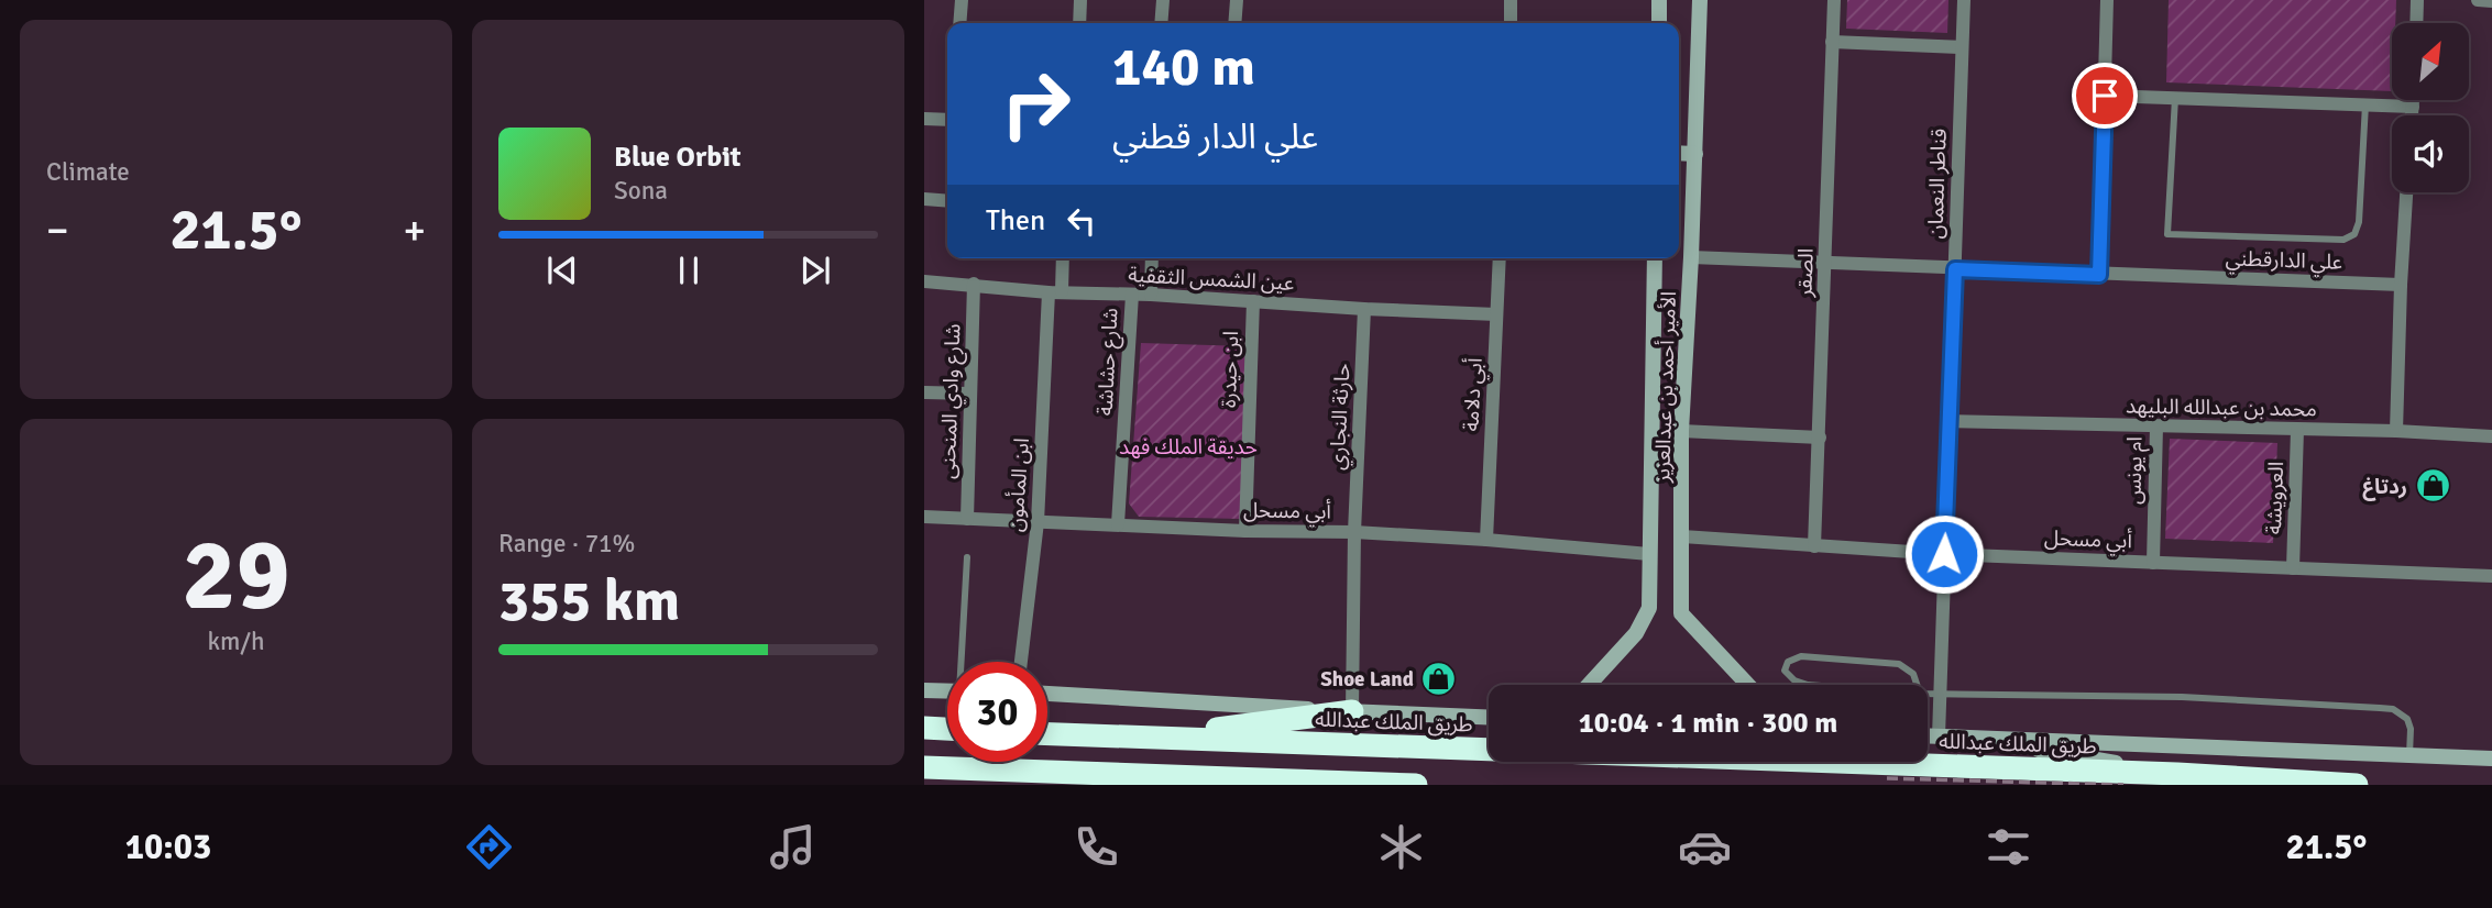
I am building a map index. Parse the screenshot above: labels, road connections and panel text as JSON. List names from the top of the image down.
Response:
{
  "streets": {
    "highway": ["طريق الملك عبدالله"],
    "main road": ["الأمير أحمد بن عبدالعزيز"],
    "street": [
      "قناطر النعمان",
      "علي الدارقطني",
      "الصقر",
      "عين الشمس الثقفية",
      "شارع حشاشة",
      "ابن حيدرة",
      "أبي دلامة",
      "شارع وادي المنحنى",
      "محمد بن عبدالله البليهد",
      "حارثة النجاري",
      "ام يونس",
      "ابن المأمون",
      "العرويشة",
      "أبي مسحل"
    ]
  },
  "crossings": [
    ["قناطر النعمان", "علي الدارقطني"],
    ["قناطر النعمان", "محمد بن عبدالله البليهد"],
    ["قناطر النعمان", "أبي مسحل"],
    ["علي الدارقطني", "الصقر"],
    ["علي الدارقطني", "الأمير أحمد بن عبدالعزيز"],
    ["الصقر", "أبي مسحل"],
    ["عين الشمس الثقفية", "شارع حشاشة"],
    ["عين الشمس الثقفية", "ابن حيدرة"],
    ["عين الشمس الثقفية", "أبي دلامة"],
    ["عين الشمس الثقفية", "شارع وادي المنحنى"],
    ["عين الشمس الثقفية", "حارثة النجاري"],
    ["عين الشمس الثقفية", "ابن المأمون"],
    ["شارع حشاشة", "أبي مسحل"],
    ["ابن حيدرة", "أبي مسحل"],
    ["الأمير أحمد بن عبدالعزيز", "أبي مسحل"],
    ["أبي دلامة", "أبي مسحل"],
    ["شارع وادي المنحنى", "أبي مسحل"],
    ["محمد بن عبدالله البليهد", "ام يونس"],
    ["محمد بن عبدالله البليهد", "العرويشة"],
    ["حارثة النجاري", "أبي مسحل"],
    ["ام يونس", "أبي مسحل"],
    ["ابن المأمون", "أبي مسحل"],
    ["العرويشة", "أبي مسحل"]
  ],
  "parks": ["حديقة الملك فهد"],
  "places": {
    "shop": ["ردتاغ", "Shoe Land"]
  },
  "north": "top right",
  "page": {
    "tile": [
      "Climate",
      ["29", "km/h"],
      ["Range · 71%", "355 km"]
    ],
    "turn": ["140 m", "علي الدار قطني"],
    "song": ["Blue Orbit", "Sona"],
    "then": "Then",
    "heat": ["−", "21.5°", "+"],
    "limit": "30",
    "trip": "10:04 · 1 min · 300 m",
    "tabs": ["10:03", "21.5°"]
  }
}
